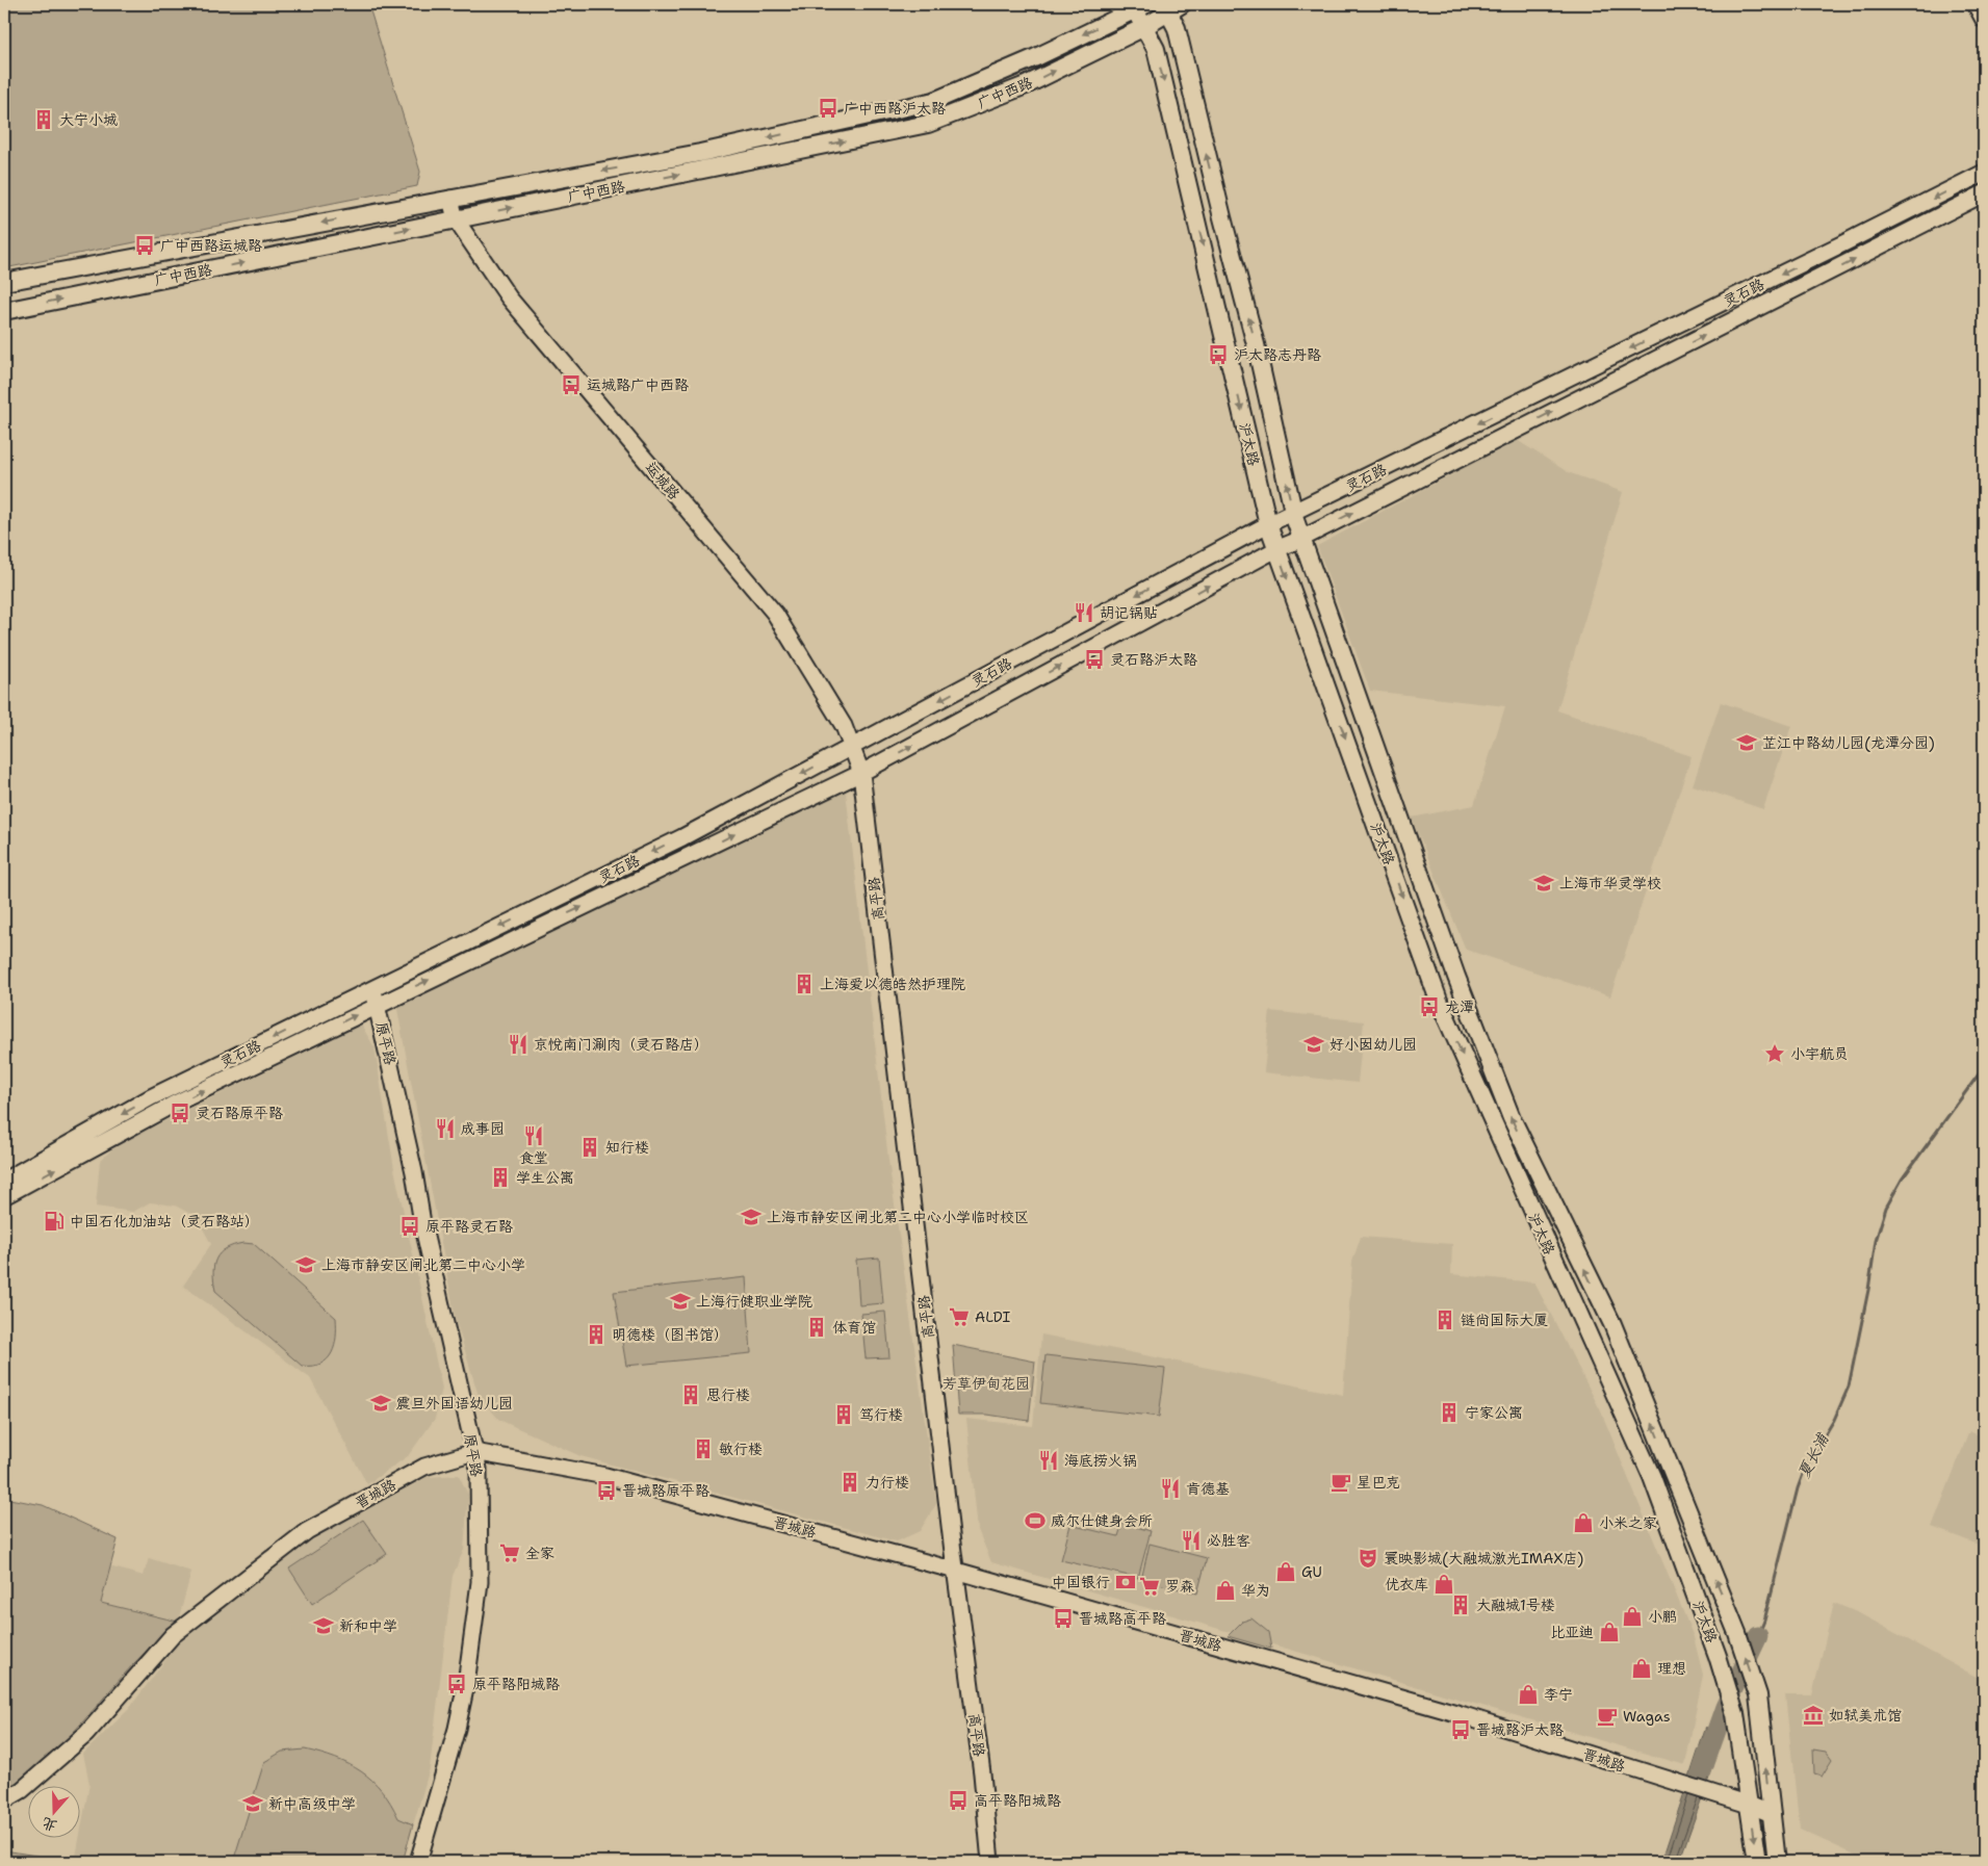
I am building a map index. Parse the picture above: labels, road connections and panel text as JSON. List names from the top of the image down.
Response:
{
  "streets": {
    "main road": ["广中西路", "沪太路"],
    "street": [
      "灵石路",
      "运城路",
      "高平路",
      "原平路",
      "晋城路"
    ]
  },
  "crossings": [
    ["广中西路", "沪太路"],
    ["广中西路", "运城路"],
    ["灵石路", "沪太路"],
    ["灵石路", "运城路"],
    ["灵石路", "高平路"],
    ["灵石路", "原平路"],
    ["沪太路", "晋城路"],
    ["运城路", "高平路"],
    ["高平路", "晋城路"],
    ["原平路", "晋城路"]
  ],
  "water": ["夏长浦"],
  "parks": ["芳草伊甸花园"],
  "places": {
    "bus stop": [
      "广中西路沪太路",
      "广中西路运城路",
      "沪太路志丹路",
      "运城路广中西路",
      "灵石路沪太路",
      "龙潭",
      "灵石路原平路",
      "原平路灵石路",
      "晋城路原平路",
      "晋城路高平路",
      "原平路阳城路",
      "晋城路沪太路",
      "高平路阳城路"
    ],
    "building": [
      "大宁小城",
      "上海爱以德皓然护理院",
      "知行楼",
      "学生公寓",
      "链尚国际大厦",
      "体育馆",
      "明德楼（图书馆）",
      "思行楼",
      "宁家公寓",
      "笃行楼",
      "敏行楼",
      "力行楼",
      "大融城1号楼"
    ],
    "restaurant": [
      "胡记锅贴",
      "京悦南门涮肉（灵石路店）",
      "成事园",
      "食堂",
      "海底捞火锅",
      "肯德基",
      "必胜客"
    ],
    "school or university": [
      "芷江中路幼儿园(龙潭分园)",
      "上海市华灵学校",
      "好小囡幼儿园",
      "上海市静安区闸北第二中心小学临时校区",
      "上海市静安区闸北第二中心小学",
      "上海行健职业学院",
      "震旦外国语幼儿园",
      "新和中学",
      "新中高级中学"
    ],
    "place": ["小宇航员"],
    "fuel station": ["中国石化加油站（灵石路站）"],
    "supermarket": ["ALDI", "全家", "罗森"],
    "cafe": ["星巴克", "Wagas"],
    "sports": ["威尔仕健身会所"],
    "shop": [
      "小米之家",
      "GU",
      "优衣库",
      "华为",
      "小鹏",
      "比亚迪",
      "理想",
      "李宁"
    ],
    "theatre": ["寰映影城(大融城激光IMAX店)"],
    "bank": ["中国银行"],
    "museum": ["如轼美术馆"]
  },
  "north": "bottom"
}
